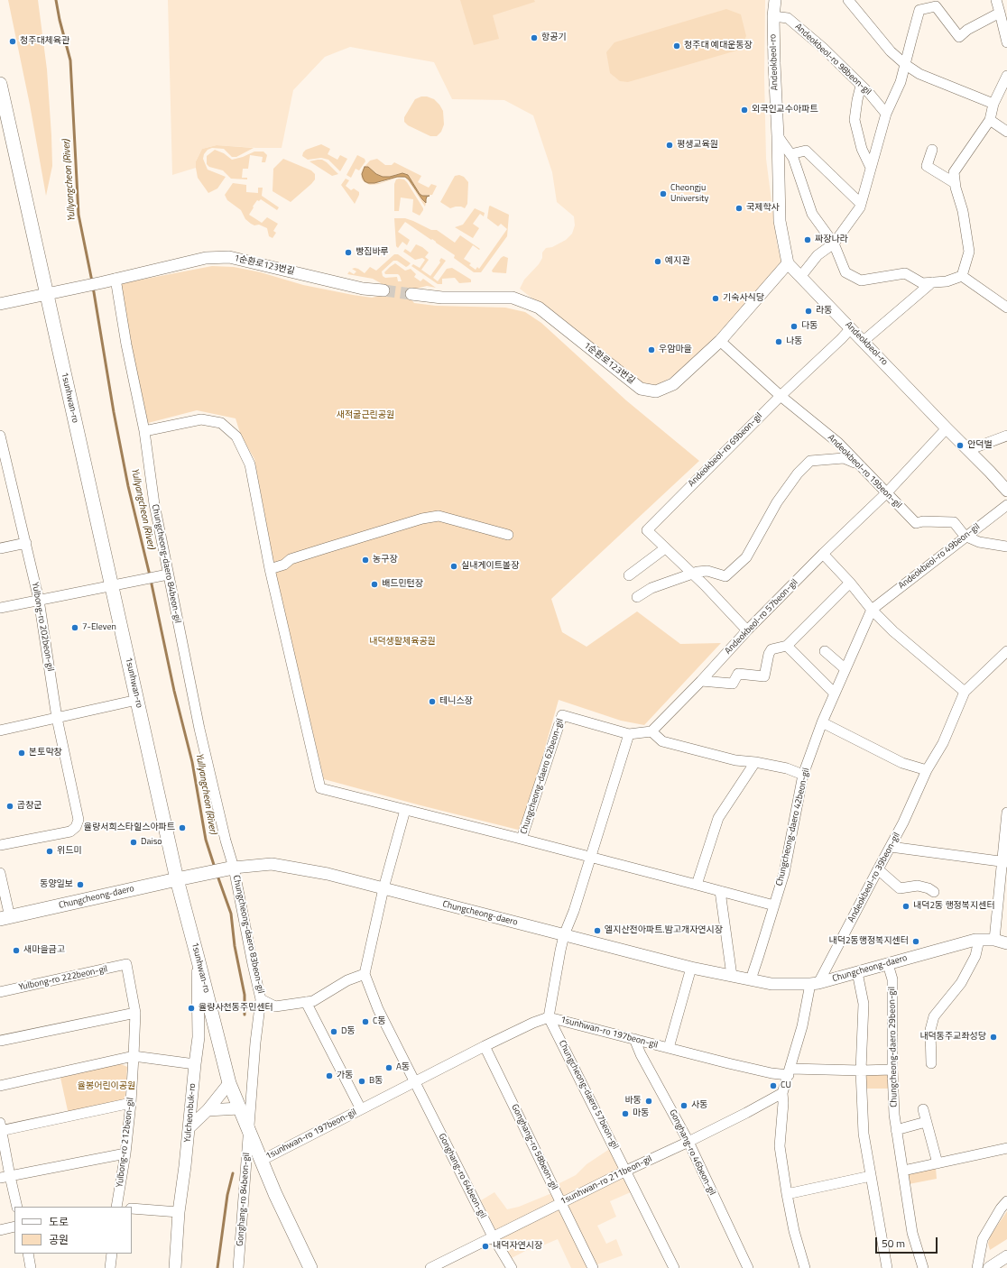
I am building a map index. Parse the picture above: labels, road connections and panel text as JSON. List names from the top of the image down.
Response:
{
  "streets": {
    "main road": ["1sunhwan-ro", "Chungcheong-daero"],
    "street": [
      "Andeokbeol-ro 98beon-gil",
      "Andeokbeol-ro",
      "1순환로123번길",
      "Andeokbeol-ro 69beon-gil",
      "Andeokbeol-ro 19beon-gil",
      "Andeokbeol-ro 49beon-gil",
      "Chungcheong-daero 84beon-gil",
      "Andeokbeol-ro 57beon-gil",
      "Yulbong-ro 202beon-gil",
      "Chungcheong-daero 62beon-gil",
      "Chungcheong-daero 42beon-gil",
      "Andeokbeol-ro 39beon-gil",
      "Chungcheong-daero 83beon-gil",
      "Yulbong-ro 222beon-gil",
      "1sunhwan-ro 197beon-gil",
      "Chungcheong-daero 29beon-gil",
      "Chungcheong-daero 57beon-gil",
      "Yulcheonbuk-ro",
      "Yulbong-ro 212beon-gil",
      "Gonghang-ro 58beon-gil",
      "Gonghang-ro 46beon-gil",
      "Gonghang-ro 64beon-gil",
      "1sunhwan-ro 211beon-gil",
      "Gonghang-ro 84beon-gil"
    ]
  },
  "crossings": [
    ["Andeokbeol-ro 98beon-gil", "Andeokbeol-ro"],
    ["Andeokbeol-ro", "1순환로123번길"],
    ["Andeokbeol-ro", "Andeokbeol-ro 69beon-gil"],
    ["Andeokbeol-ro", "Andeokbeol-ro 57beon-gil"],
    ["1순환로123번길", "1sunhwan-ro"],
    ["1순환로123번길", "Andeokbeol-ro 19beon-gil"],
    ["1순환로123번길", "Chungcheong-daero 84beon-gil"],
    ["1sunhwan-ro", "Chungcheong-daero"],
    ["1sunhwan-ro", "Chungcheong-daero 83beon-gil"],
    ["1sunhwan-ro", "1sunhwan-ro 197beon-gil"],
    ["1sunhwan-ro", "Yulcheonbuk-ro"],
    ["1sunhwan-ro", "Gonghang-ro 84beon-gil"],
    ["Andeokbeol-ro 69beon-gil", "Andeokbeol-ro 19beon-gil"],
    ["Andeokbeol-ro 69beon-gil", "Andeokbeol-ro 57beon-gil"],
    ["Andeokbeol-ro 19beon-gil", "Andeokbeol-ro 49beon-gil"],
    ["Andeokbeol-ro 19beon-gil", "Andeokbeol-ro 57beon-gil"],
    ["Andeokbeol-ro 49beon-gil", "Chungcheong-daero 42beon-gil"],
    ["Chungcheong-daero 84beon-gil", "Chungcheong-daero"],
    ["Chungcheong-daero 84beon-gil", "Chungcheong-daero 83beon-gil"],
    ["Andeokbeol-ro 57beon-gil", "Chungcheong-daero 62beon-gil"],
    ["Chungcheong-daero 42beon-gil", "Chungcheong-daero"],
    ["Andeokbeol-ro 39beon-gil", "Chungcheong-daero"],
    ["Andeokbeol-ro 39beon-gil", "1sunhwan-ro 197beon-gil"],
    ["Andeokbeol-ro 39beon-gil", "1sunhwan-ro 211beon-gil"],
    ["Chungcheong-daero", "Chungcheong-daero 83beon-gil"],
    ["Chungcheong-daero", "Chungcheong-daero 29beon-gil"],
    ["Chungcheong-daero 83beon-gil", "Gonghang-ro 84beon-gil"],
    ["1sunhwan-ro 197beon-gil", "Chungcheong-daero 29beon-gil"],
    ["1sunhwan-ro 197beon-gil", "Chungcheong-daero 57beon-gil"],
    ["1sunhwan-ro 197beon-gil", "Gonghang-ro 58beon-gil"],
    ["1sunhwan-ro 197beon-gil", "Gonghang-ro 46beon-gil"],
    ["1sunhwan-ro 197beon-gil", "Gonghang-ro 64beon-gil"],
    ["Chungcheong-daero 57beon-gil", "1sunhwan-ro 211beon-gil"],
    ["Gonghang-ro 58beon-gil", "1sunhwan-ro 211beon-gil"],
    ["Gonghang-ro 46beon-gil", "1sunhwan-ro 211beon-gil"],
    ["Gonghang-ro 64beon-gil", "1sunhwan-ro 211beon-gil"]
  ],
  "water": ["Yullyangcheon (River)"],
  "parks": ["새적굴근린공원", "내덕생활체육공원", "율봉어린이공원"],
  "places": [
    "항공기",
    "청주대체육관",
    "청주대 예대운동장",
    "외국인교수아파트",
    "평생교육원",
    "Cheongju University",
    "국제학사",
    "짜장나라",
    "빵집바루",
    "예지관",
    "기숙사식당",
    "라동",
    "다동",
    "나동",
    "우암마을",
    "안덕벌",
    "농구장",
    "실내게이트볼장",
    "배드민턴장",
    "7-Eleven",
    "테니스장",
    "본토막창",
    "곱창군",
    "율량서희스타힐스아파트",
    "Daiso",
    "위드미",
    "동양일보",
    "내덕2동 행정복지센터",
    "엘지산전아파트.밤고개자연시장",
    "내덕2동행정복지센터",
    "새마을금고",
    "율량사천동주민센터",
    "C동",
    "D동",
    "내덕동주교좌성당",
    "A동",
    "가동",
    "B동",
    "CU",
    "바동",
    "사동",
    "마동",
    "내덕자연시장"
  ],
  "legend": ["도로", "공원"],
  "scale_bar": "50 m"
}
